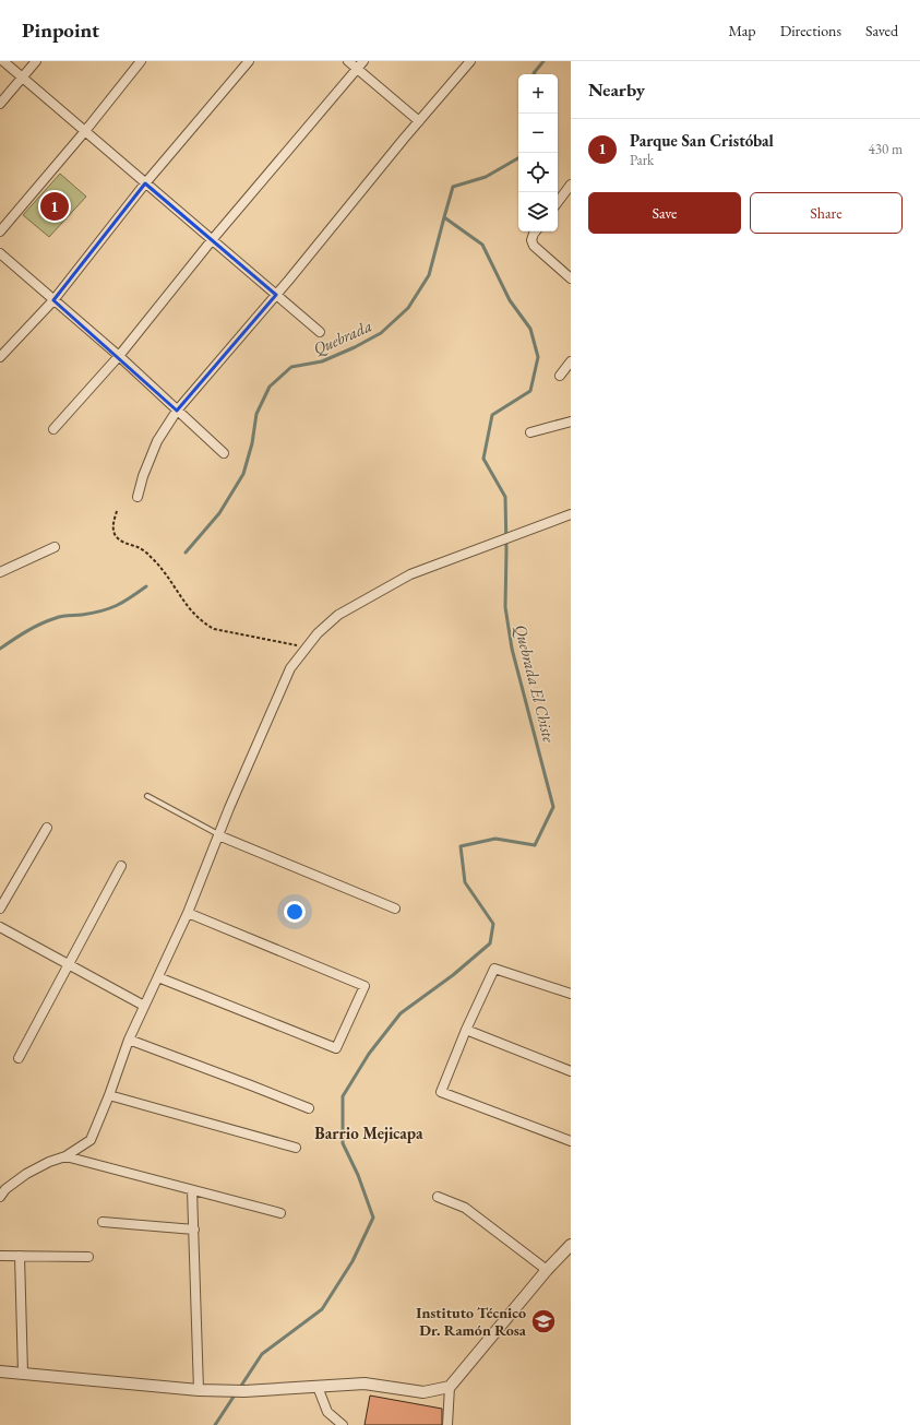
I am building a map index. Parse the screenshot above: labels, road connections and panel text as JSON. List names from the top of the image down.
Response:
{
  "districts": ["Barrio Mejicapa"],
  "water": ["Quebrada", "Quebrada El Chiste"],
  "places": {
    "school or university": ["Instituto Técnico Dr. Ramón Rosa"]
  },
  "page": {
    "header": "Pinpoint",
    "nav": ["Map", "Directions", "Saved"],
    "heading": "Nearby",
    "map_buttons": ["+", "−"],
    "list": [
      {
        "mark": "1",
        "name": "Parque San Cristóbal",
        "note": "Park",
        "value": "430 m"
      }
    ],
    "buttons": ["Save", "Share"],
    "pins": "1"
  }
}
